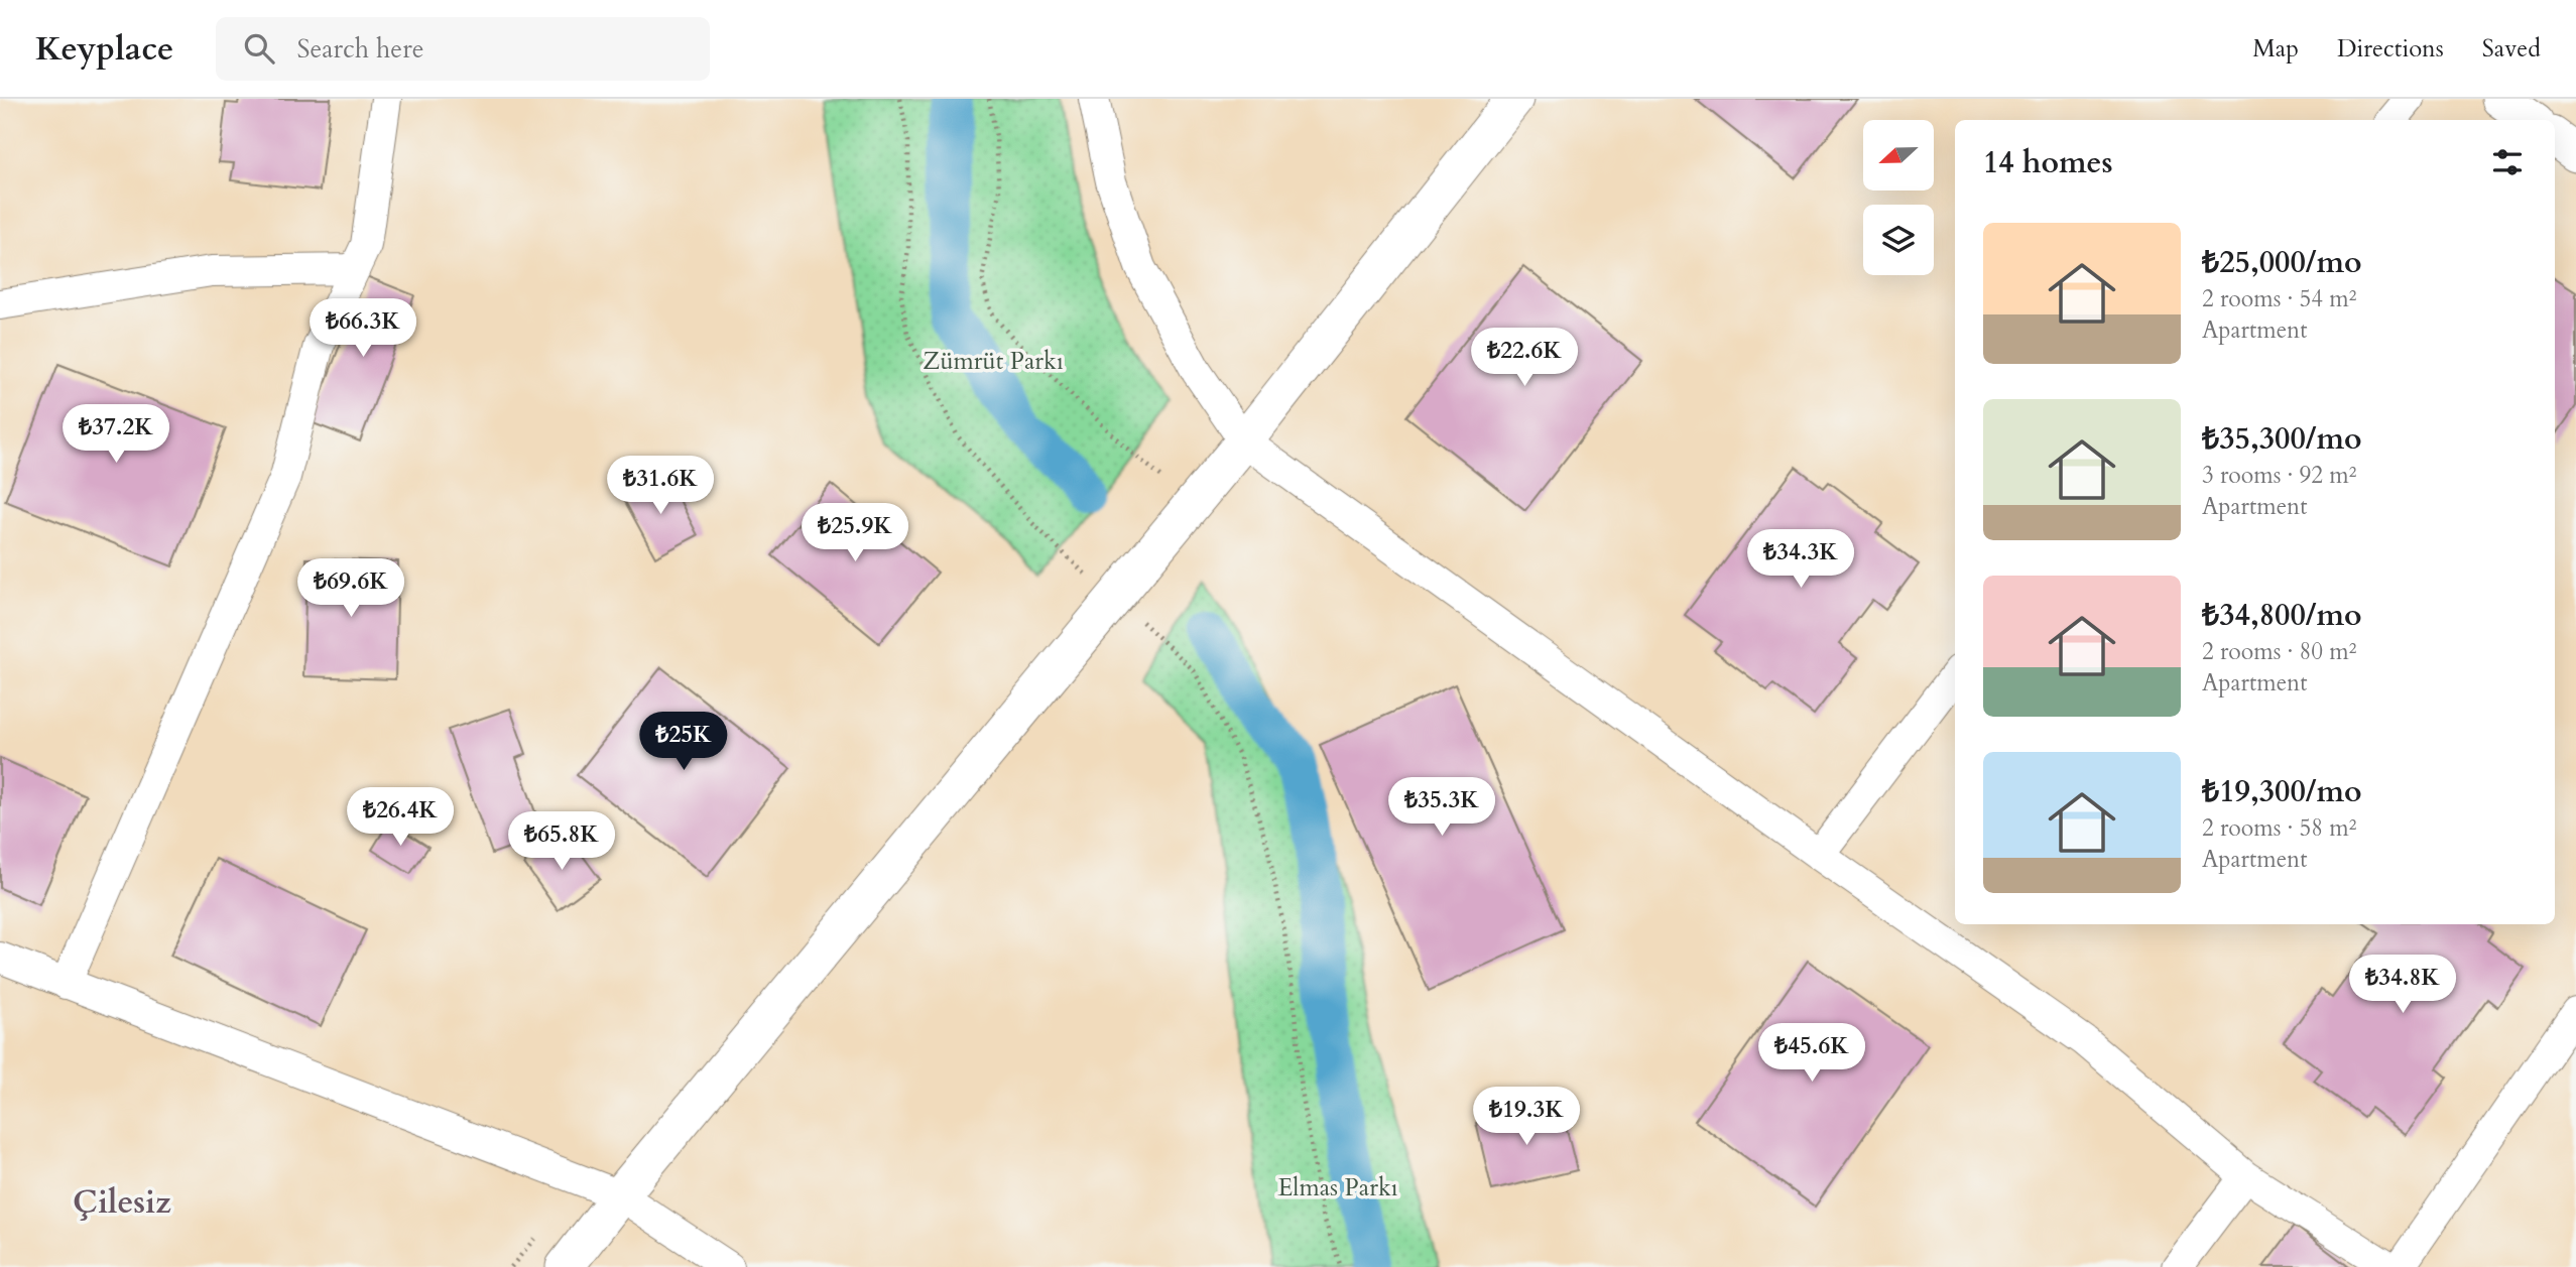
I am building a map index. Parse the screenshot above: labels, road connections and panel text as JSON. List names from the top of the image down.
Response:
{
  "districts": ["Çilesiz"],
  "parks": ["Zümrüt Parkı", "Elmas Parkı"],
  "north": "left",
  "page": {
    "header": "Keyplace",
    "search": "Search here",
    "nav": ["Map", "Directions", "Saved"],
    "heading": "14 homes",
    "list": [
      {
        "name": "₺25,000/mo",
        "note": "2 rooms · 54 m² · Apartment"
      },
      {
        "name": "₺35,300/mo",
        "note": "3 rooms · 92 m² · Apartment"
      },
      {
        "name": "₺34,800/mo",
        "note": "2 rooms · 80 m² · Apartment"
      },
      {
        "name": "₺19,300/mo",
        "note": "2 rooms · 58 m² · Apartment"
      }
    ],
    "price": [
      "₺66.3K",
      "₺22.6K",
      "₺37.2K",
      "₺31.6K",
      "₺25.9K",
      "₺34.3K",
      "₺69.6K",
      "₺25K",
      "₺35.3K",
      "₺26.4K",
      "₺65.8K",
      "₺34.8K",
      "₺45.6K",
      "₺19.3K"
    ]
  }
}
